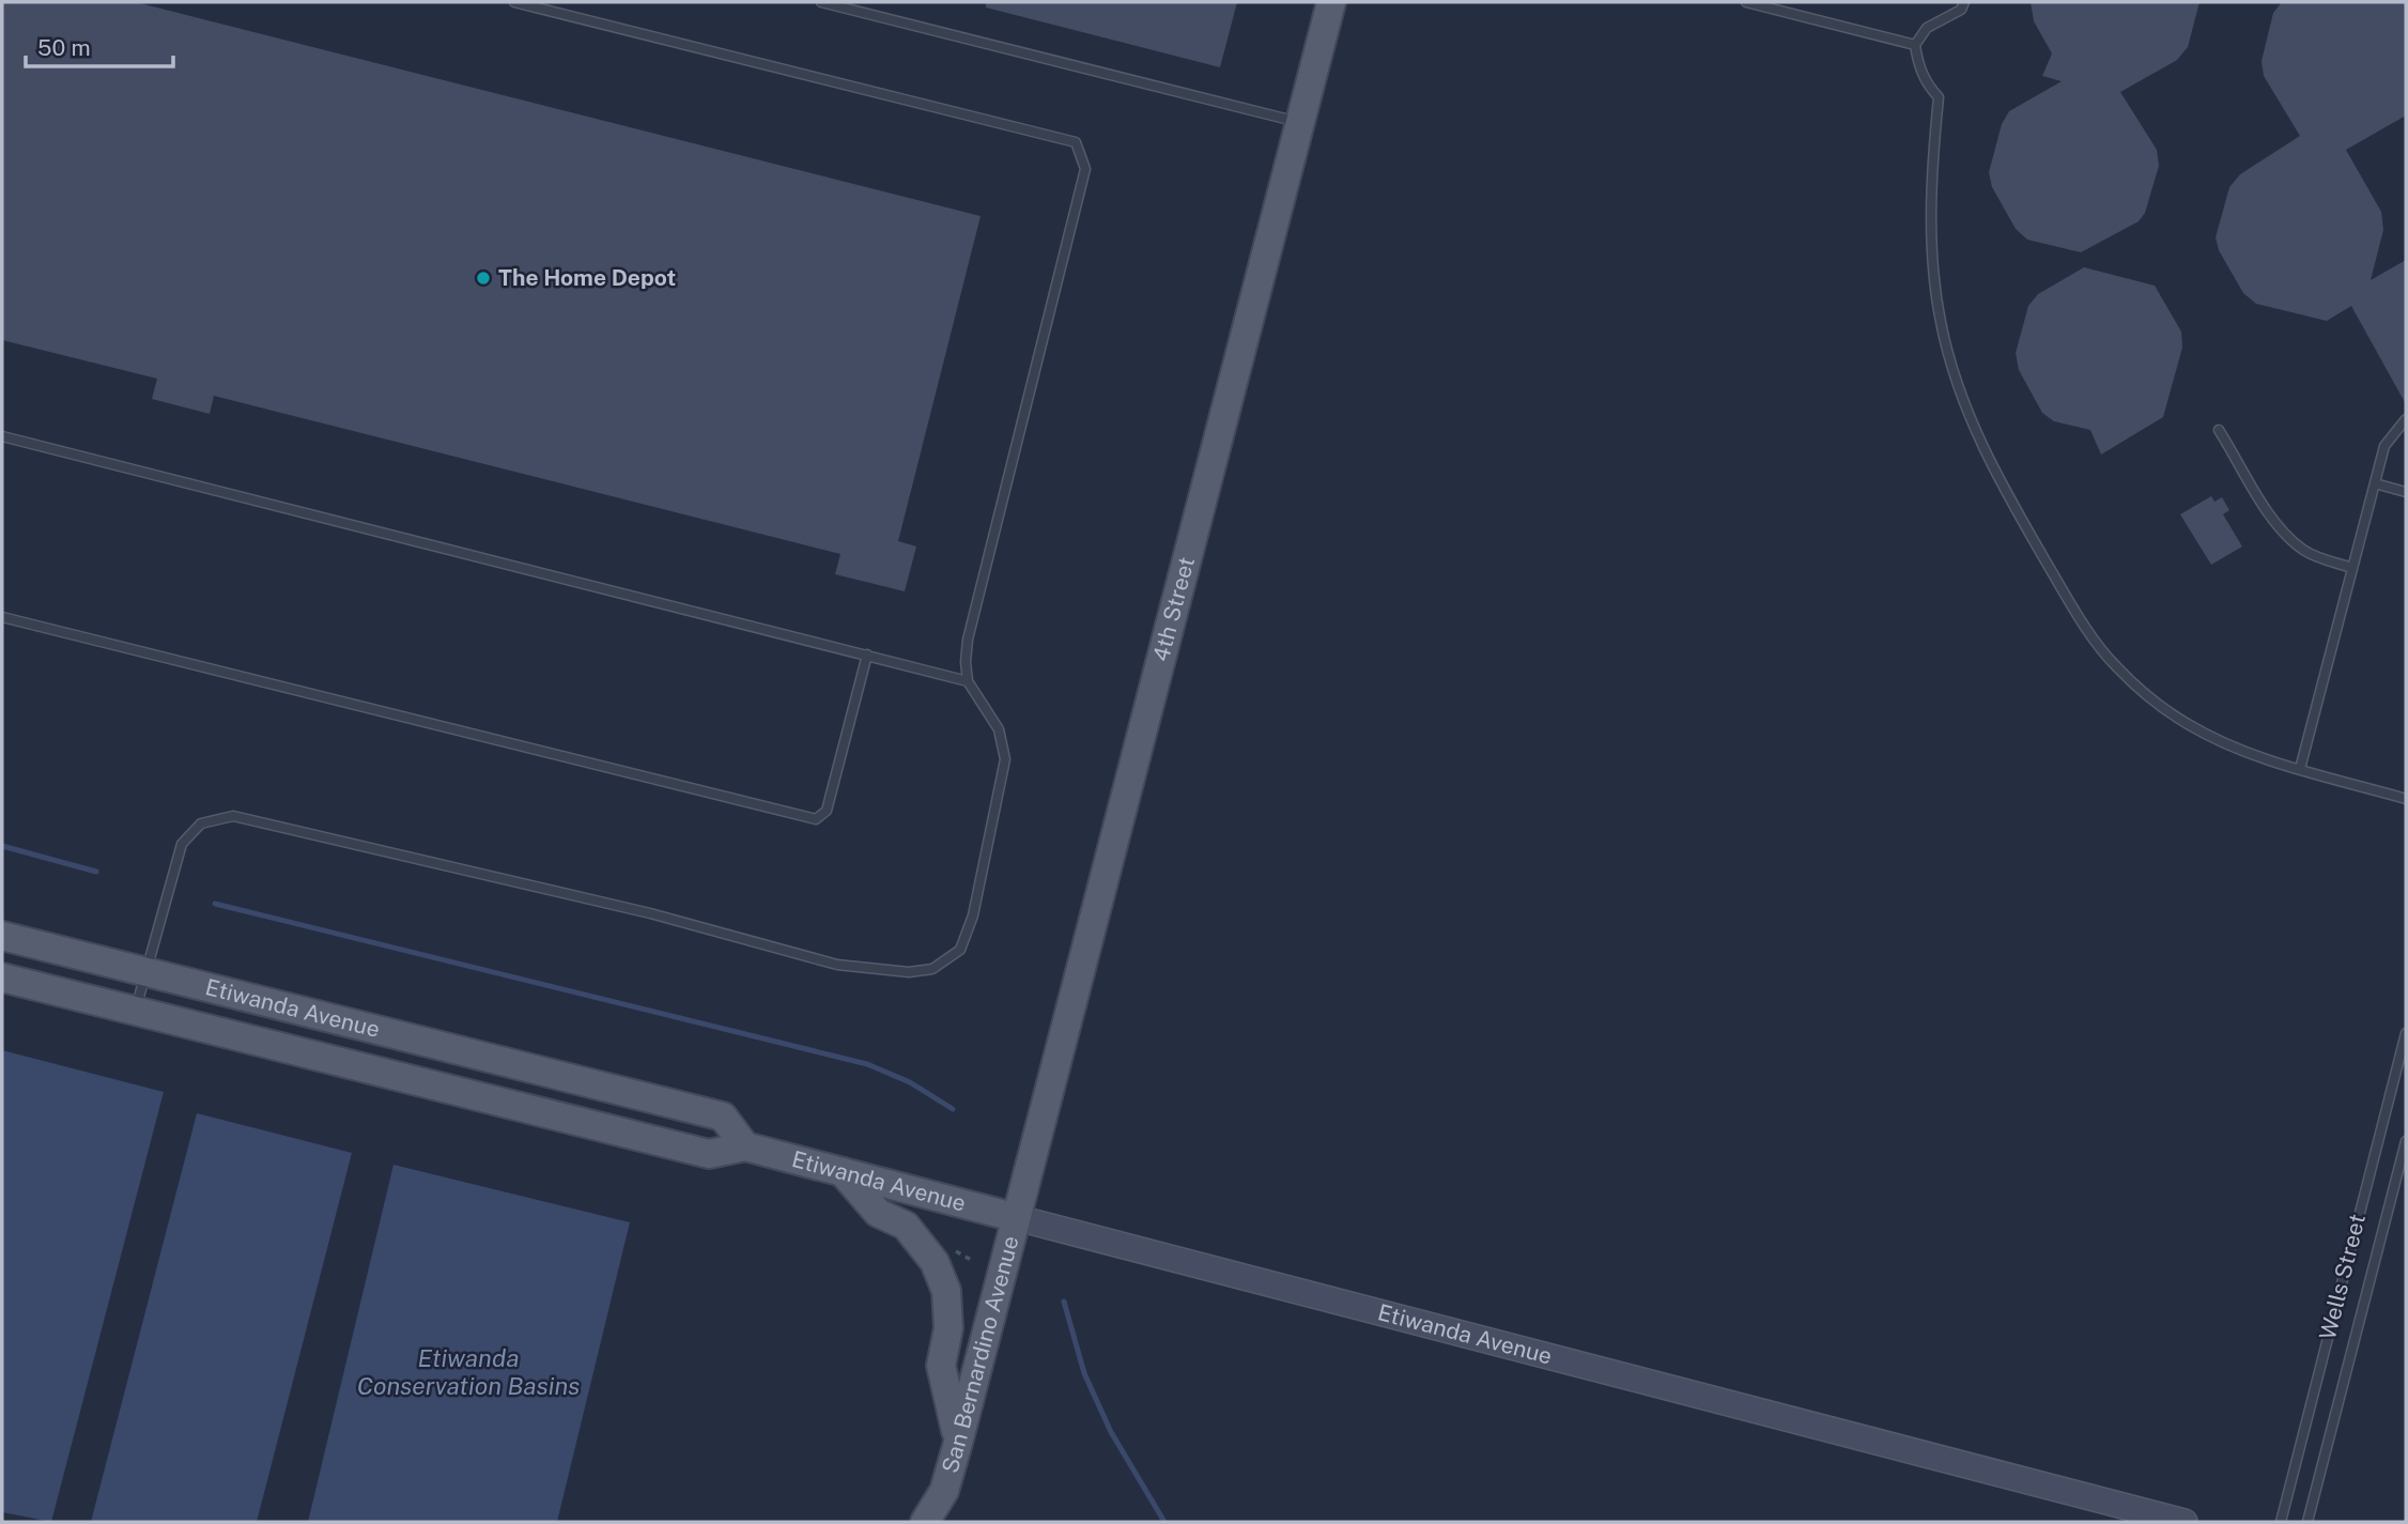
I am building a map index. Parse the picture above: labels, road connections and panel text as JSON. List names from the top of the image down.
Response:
{
  "streets": {
    "main road": ["4th Street", "Etiwanda Avenue", "San Bernardino Avenue"],
    "lane": ["Wells Street"]
  },
  "crossings": [
    ["4th Street", "Etiwanda Avenue"],
    ["4th Street", "San Bernardino Avenue"],
    ["Etiwanda Avenue", "San Bernardino Avenue"]
  ],
  "water": ["Etiwanda Conservation Basins"],
  "places": ["The Home Depot"],
  "scale_bar": "50 m"
}
